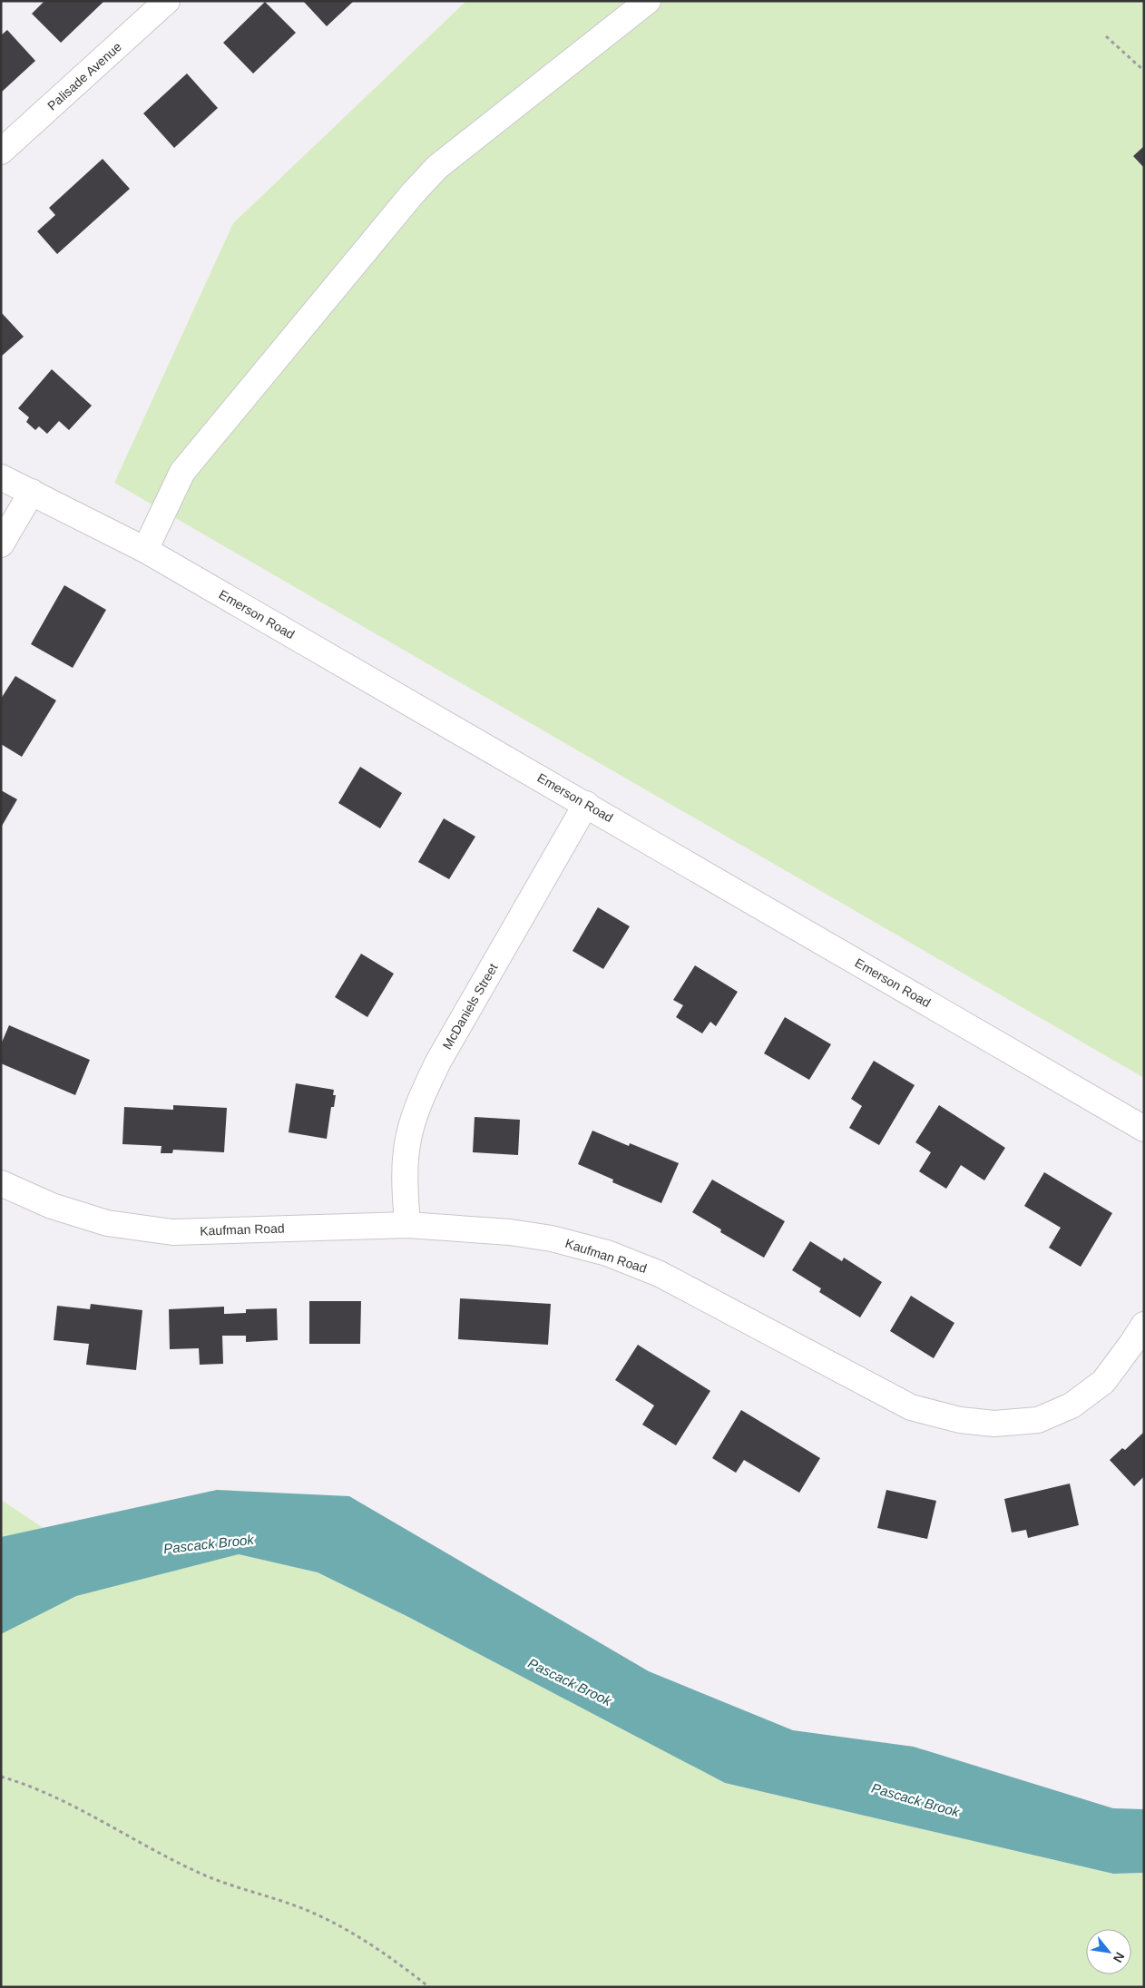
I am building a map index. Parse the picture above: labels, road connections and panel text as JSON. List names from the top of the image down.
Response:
{
  "streets": {
    "street": [
      "Palisade Avenue",
      "Emerson Road",
      "McDaniels Street",
      "Kaufman Road"
    ]
  },
  "crossings": [
    ["Emerson Road", "McDaniels Street"],
    ["McDaniels Street", "Kaufman Road"]
  ],
  "water": ["Pascack Brook"],
  "north": "bottom right"
}
